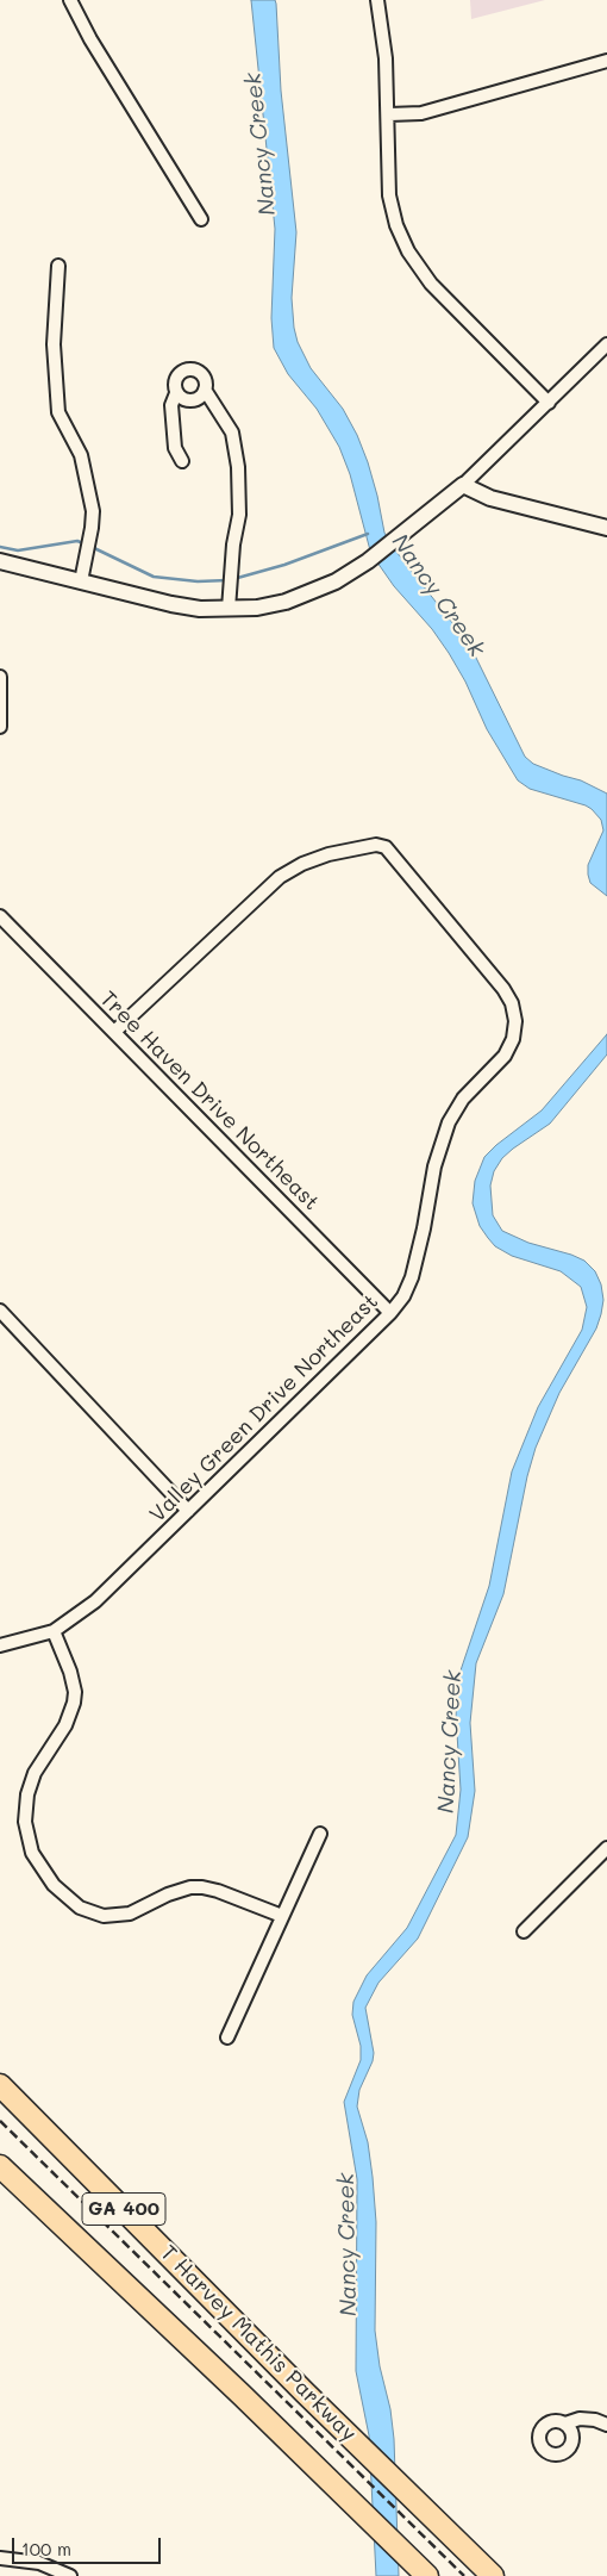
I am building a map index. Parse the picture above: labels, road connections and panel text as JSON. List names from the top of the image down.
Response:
{
  "streets": {
    "highway": ["GA 400", "T Harvey Mathis Parkway"],
    "street": ["Tree Haven Drive Northeast", "Valley Green Drive Northeast"]
  },
  "crossings": [
    ["Tree Haven Drive Northeast", "Valley Green Drive Northeast"]
  ],
  "water": ["Nancy Creek"],
  "scale_bar": "100 m"
}
